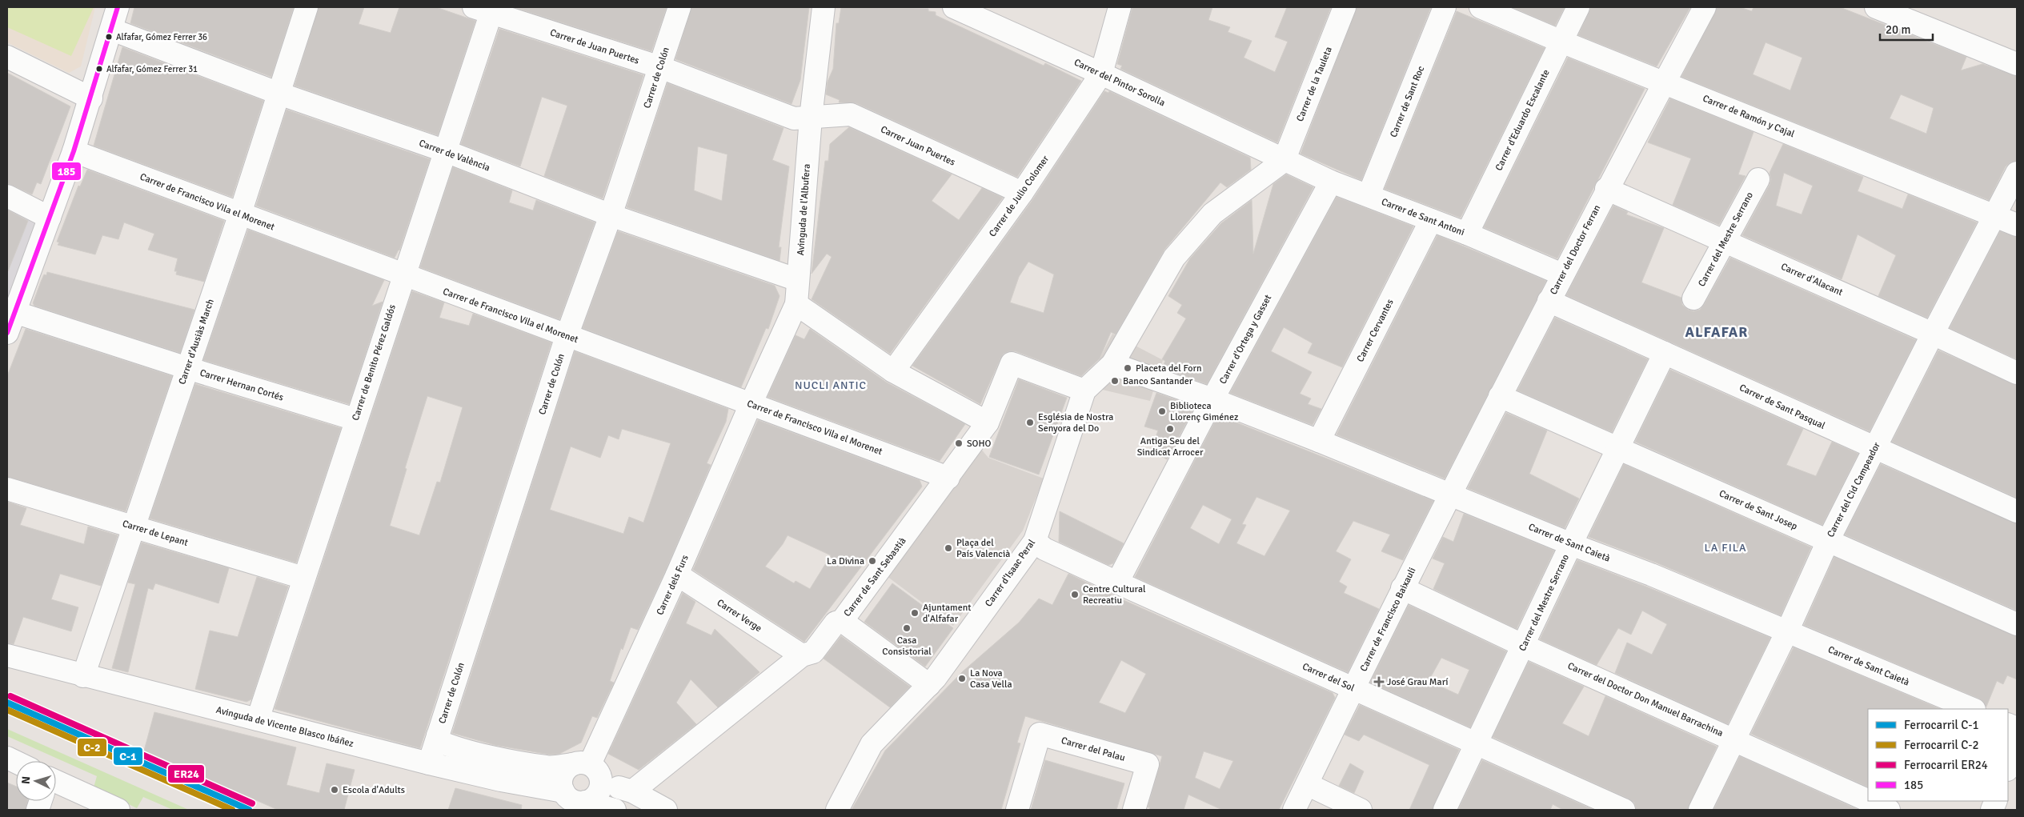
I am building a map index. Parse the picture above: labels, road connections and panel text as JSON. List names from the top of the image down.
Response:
{
  "streets": {
    "street": [
      "Carrer de Juan Puertes",
      "Carrer de Colón",
      "Carrer del Pintor Sorolla",
      "Carrer de la Tauleta",
      "Carrer de Sant Roc",
      "Carrer de Ramón y Cajal",
      "Carrer d'Eduardo Escalante",
      "Carrer Juan Puertes",
      "Carrer de València",
      "Carrer de Julio Colomer",
      "Carrer de Francisco Vila el Morenet",
      "Avinguda de l'Albufera",
      "Carrer de Sant Antoni",
      "Carrer del Mestre Serrano",
      "Carrer del Doctor Ferran",
      "Carrer d'Alacant",
      "Carrer Cervantes",
      "Carrer d'Ortega y Gasset",
      "Carrer d'Ausiàs March",
      "Carrer de Benito Pérez Galdós",
      "Carrer Hernan Cortés",
      "Carrer de Sant Pasqual",
      "Carrer del Cid Campeador",
      "Carrer de Sant Josep",
      "Carrer de Lepant",
      "Carrer de Sant Caietà",
      "Carrer d'Isaac Peral",
      "Carrer de Sant Sebastià",
      "Carrer dels Furs",
      "Carrer Verge",
      "Carrer de Francisco Baixauli",
      "Carrer del Sol",
      "Carrer del Doctor Don Manuel Barrachina",
      "Avinguda de Vicente Blasco Ibáñez",
      "Carrer del Palau"
    ]
  },
  "crossings": [
    ["Carrer de Juan Puertes", "Carrer de Colón"],
    ["Carrer de Juan Puertes", "Carrer Juan Puertes"],
    ["Carrer de Juan Puertes", "Avinguda de l'Albufera"],
    ["Carrer de Juan Puertes", "Carrer de Benito Pérez Galdós"],
    ["Carrer de Colón", "Carrer de València"],
    ["Carrer de Colón", "Carrer de Francisco Vila el Morenet"],
    ["Carrer de Colón", "Avinguda de Vicente Blasco Ibáñez"],
    ["Carrer del Pintor Sorolla", "Carrer de la Tauleta"],
    ["Carrer del Pintor Sorolla", "Carrer de Julio Colomer"],
    ["Carrer del Pintor Sorolla", "Carrer de Sant Antoni"],
    ["Carrer de la Tauleta", "Carrer de Sant Antoni"],
    ["Carrer de Sant Roc", "Carrer de Sant Antoni"],
    ["Carrer de Ramón y Cajal", "Carrer d'Eduardo Escalante"],
    ["Carrer de Ramón y Cajal", "Carrer del Doctor Ferran"],
    ["Carrer de Ramón y Cajal", "Carrer del Cid Campeador"],
    ["Carrer d'Eduardo Escalante", "Carrer de Sant Antoni"],
    ["Carrer Juan Puertes", "Carrer de Julio Colomer"],
    ["Carrer Juan Puertes", "Avinguda de l'Albufera"],
    ["Carrer de València", "Avinguda de l'Albufera"],
    ["Carrer de València", "Carrer d'Ausiàs March"],
    ["Carrer de València", "Carrer de Benito Pérez Galdós"],
    ["Carrer de Francisco Vila el Morenet", "Avinguda de l'Albufera"],
    ["Carrer de Francisco Vila el Morenet", "Carrer d'Ausiàs March"],
    ["Carrer de Francisco Vila el Morenet", "Carrer de Benito Pérez Galdós"],
    ["Carrer de Francisco Vila el Morenet", "Carrer de Sant Sebastià"],
    ["Carrer de Francisco Vila el Morenet", "Carrer dels Furs"],
    ["Avinguda de l'Albufera", "Carrer dels Furs"],
    ["Carrer de Sant Antoni", "Carrer del Doctor Ferran"],
    ["Carrer de Sant Antoni", "Carrer Cervantes"],
    ["Carrer de Sant Antoni", "Carrer d'Ortega y Gasset"],
    ["Carrer del Mestre Serrano", "Carrer d'Alacant"],
    ["Carrer del Mestre Serrano", "Carrer de Sant Pasqual"],
    ["Carrer del Mestre Serrano", "Carrer de Sant Josep"],
    ["Carrer del Mestre Serrano", "Carrer de Sant Caietà"],
    ["Carrer del Mestre Serrano", "Carrer del Sol"],
    ["Carrer del Mestre Serrano", "Carrer del Doctor Don Manuel Barrachina"],
    ["Carrer del Doctor Ferran", "Carrer d'Alacant"],
    ["Carrer del Doctor Ferran", "Carrer de Sant Pasqual"],
    ["Carrer del Doctor Ferran", "Carrer de Sant Josep"],
    ["Carrer del Doctor Ferran", "Carrer de Sant Caietà"],
    ["Carrer del Doctor Ferran", "Carrer de Francisco Baixauli"],
    ["Carrer d'Alacant", "Carrer del Cid Campeador"],
    ["Carrer Cervantes", "Carrer de Sant Caietà"],
    ["Carrer d'Ortega y Gasset", "Carrer de Sant Caietà"],
    ["Carrer d'Ortega y Gasset", "Carrer del Sol"],
    ["Carrer d'Ausiàs March", "Carrer Hernan Cortés"],
    ["Carrer d'Ausiàs March", "Carrer de Lepant"],
    ["Carrer d'Ausiàs March", "Avinguda de Vicente Blasco Ibáñez"],
    ["Carrer de Benito Pérez Galdós", "Carrer Hernan Cortés"],
    ["Carrer de Benito Pérez Galdós", "Carrer de Lepant"],
    ["Carrer de Benito Pérez Galdós", "Avinguda de Vicente Blasco Ibáñez"],
    ["Carrer de Sant Pasqual", "Carrer del Cid Campeador"],
    ["Carrer del Cid Campeador", "Carrer de Sant Josep"],
    ["Carrer del Cid Campeador", "Carrer de Sant Caietà"],
    ["Carrer del Cid Campeador", "Carrer del Doctor Don Manuel Barrachina"],
    ["Carrer de Sant Caietà", "Carrer de Francisco Baixauli"],
    ["Carrer d'Isaac Peral", "Carrer de Sant Sebastià"],
    ["Carrer d'Isaac Peral", "Carrer del Sol"],
    ["Carrer de Sant Sebastià", "Carrer Verge"],
    ["Carrer dels Furs", "Carrer Verge"],
    ["Carrer dels Furs", "Avinguda de Vicente Blasco Ibáñez"],
    ["Carrer de Francisco Baixauli", "Carrer del Sol"],
    ["Carrer de Francisco Baixauli", "Carrer del Doctor Don Manuel Barrachina"]
  ],
  "districts": ["ALFAFAR", "NUCLI ANTIC", "LA FILA"],
  "places": {
    "other": [
      "Alfafar, Gómez Ferrer 36",
      "Alfafar, Gómez Ferrer 31",
      "Placeta del Forn",
      "Banco Santander",
      "Biblioteca Llorenç Giménez",
      "Església de Nostra Senyora del Do",
      "Antiga Seu del Sindicat Arrocer",
      "SOHO",
      "Plaça del País Valencià",
      "La Divina",
      "Centre Cultural Recreatiu",
      "Ajuntament d'Alfafar",
      "Casa Consistorial",
      "La Nova Casa Vella",
      "Escola d'Adults"
    ],
    "health": ["José Grau Marí"]
  },
  "lines": [
    "transit line 185",
    "rail line ER24",
    "rail line C-1",
    "rail line C-2"
  ],
  "legend": [
    "Ferrocarril C-1",
    "Ferrocarril C-2",
    "Ferrocarril ER24",
    "185"
  ],
  "scale_bar": "20 m",
  "north": "left"
}
